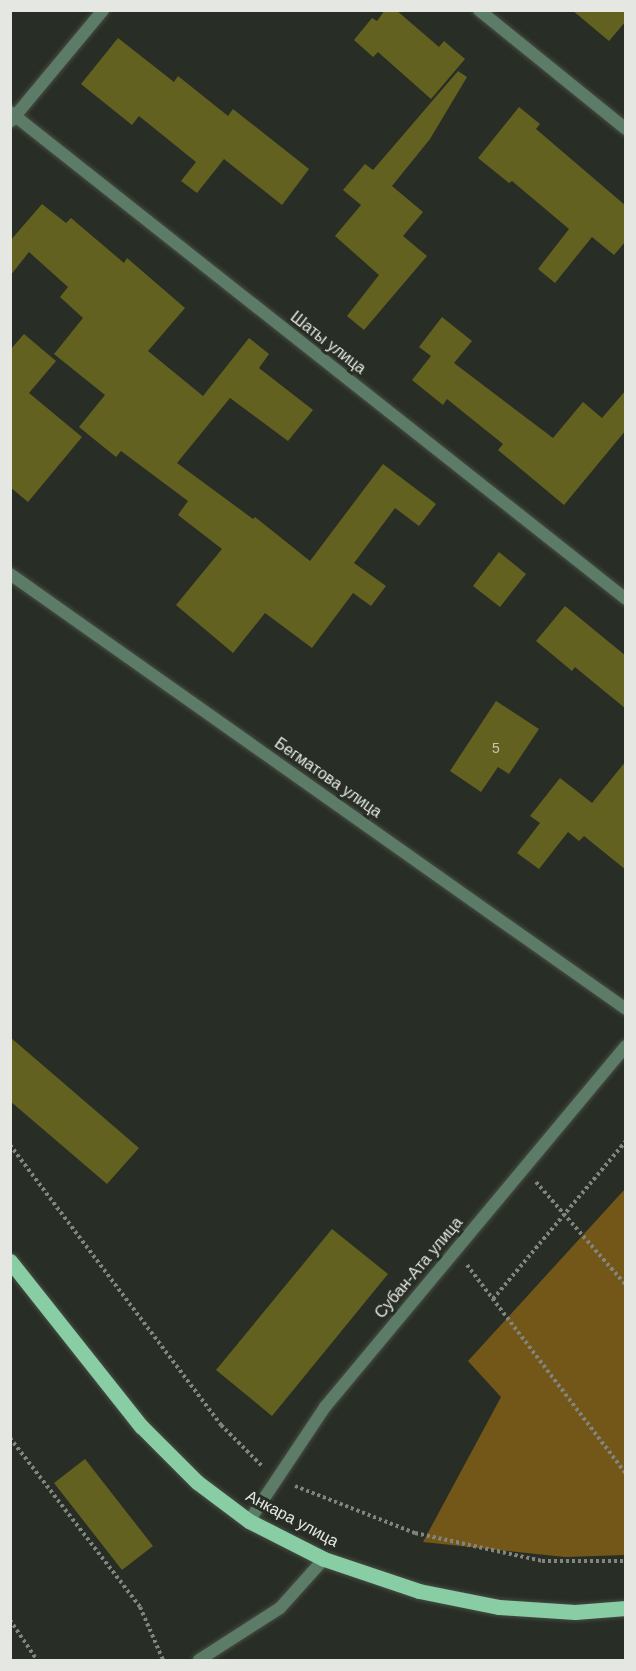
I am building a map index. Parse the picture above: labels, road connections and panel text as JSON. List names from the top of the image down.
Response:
{
  "streets": {
    "main road": ["Анкара улица"],
    "street": ["Шаты улица", "Бегматова улица", "Субан-Ата улица"]
  },
  "crossings": [
    ["Субан-Ата улица", "Анкара улица"]
  ],
  "house_numbers": ["5"]
}
